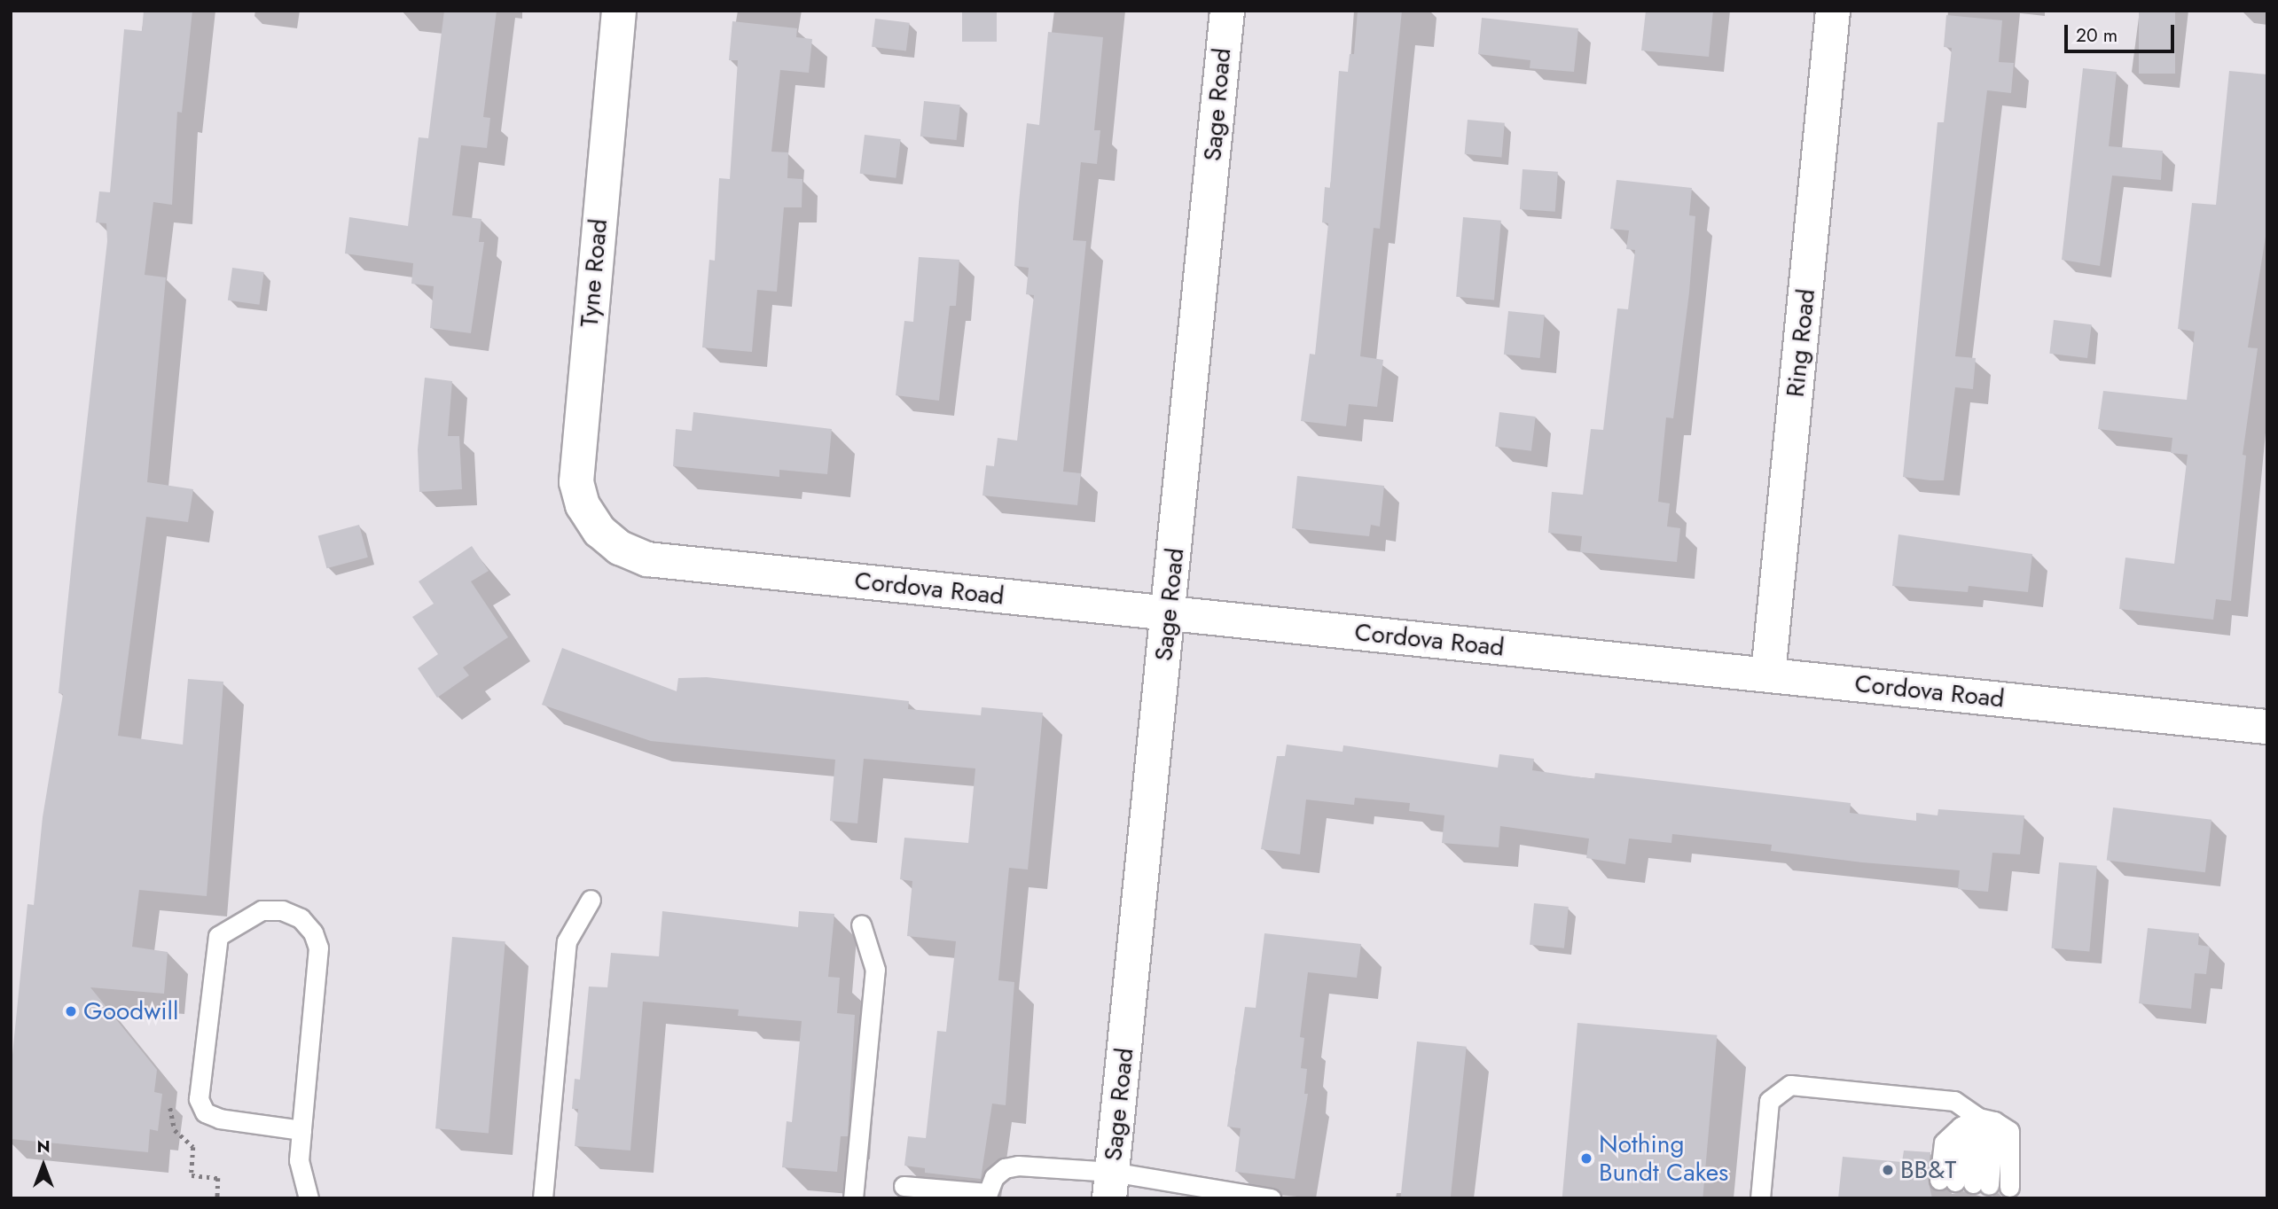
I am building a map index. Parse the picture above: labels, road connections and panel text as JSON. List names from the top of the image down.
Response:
{
  "streets": {
    "street": [
      "Sage Road",
      "Tyne Road",
      "Ring Road",
      "Cordova Road"
    ]
  },
  "crossings": [
    ["Sage Road", "Cordova Road"],
    ["Tyne Road", "Cordova Road"],
    ["Ring Road", "Cordova Road"]
  ],
  "places": ["Goodwill", "Nothing Bundt Cakes", "BB&T"],
  "scale_bar": "20 m",
  "north": "top"
}
